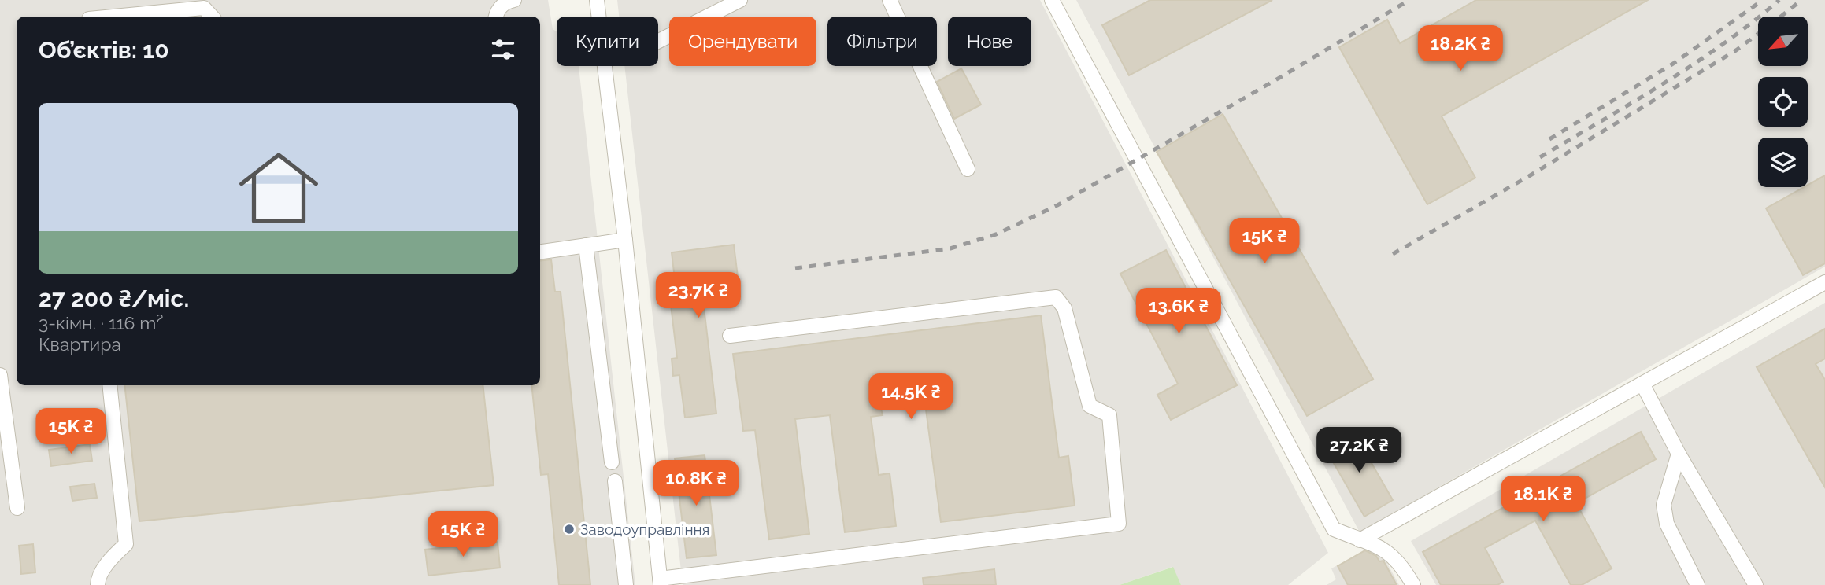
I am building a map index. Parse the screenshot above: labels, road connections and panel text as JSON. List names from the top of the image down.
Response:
{
  "places": ["Заводоуправління"],
  "north": "bottom left",
  "page": {
    "chip": [
      "Купити",
      "Орендувати",
      "Фільтри",
      "Нове"
    ],
    "heading": "Об’єктів: 10",
    "price": [
      "18.2K ₴",
      "15K ₴",
      "23.7K ₴",
      "13.6K ₴",
      "14.5K ₴",
      "15K ₴",
      "27.2K ₴",
      "10.8K ₴",
      "18.1K ₴",
      "15K ₴"
    ],
    "list": [
      {
        "name": "27 200 ₴/міс.",
        "note": "3-кімн. · 116 m² · Квартира"
      }
    ]
  }
}
